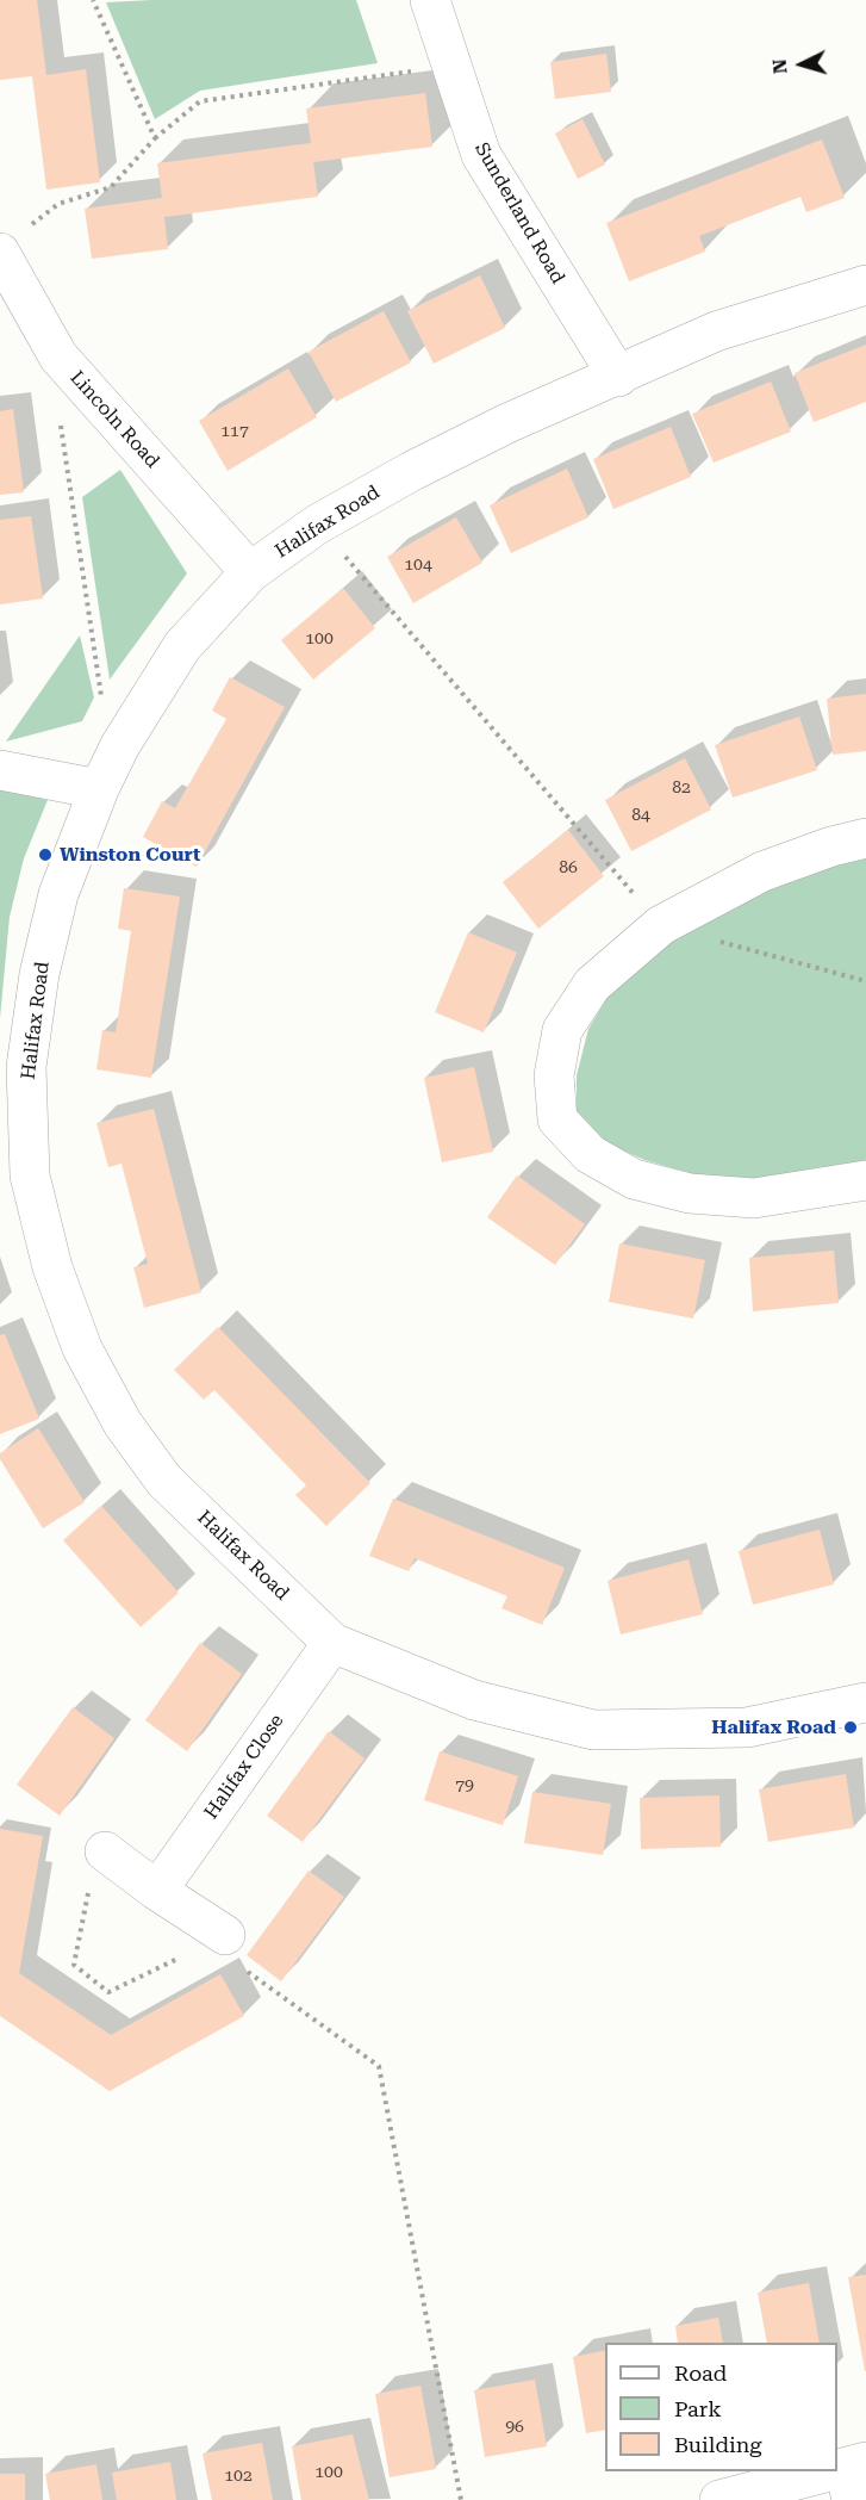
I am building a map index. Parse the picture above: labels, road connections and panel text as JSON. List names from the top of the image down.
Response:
{
  "streets": {
    "street": [
      "Sunderland Road",
      "Lincoln Road",
      "Halifax Road",
      "Halifax Close"
    ]
  },
  "crossings": [
    ["Sunderland Road", "Halifax Road"],
    ["Lincoln Road", "Halifax Road"],
    ["Halifax Road", "Halifax Close"]
  ],
  "places": ["Winston Court", "Halifax Road"],
  "house_numbers": [
    "117",
    "104",
    "100",
    "82",
    "84",
    "86",
    "79",
    "96",
    "100",
    "102"
  ],
  "legend": ["Road", "Park", "Building"],
  "north": "left"
}
